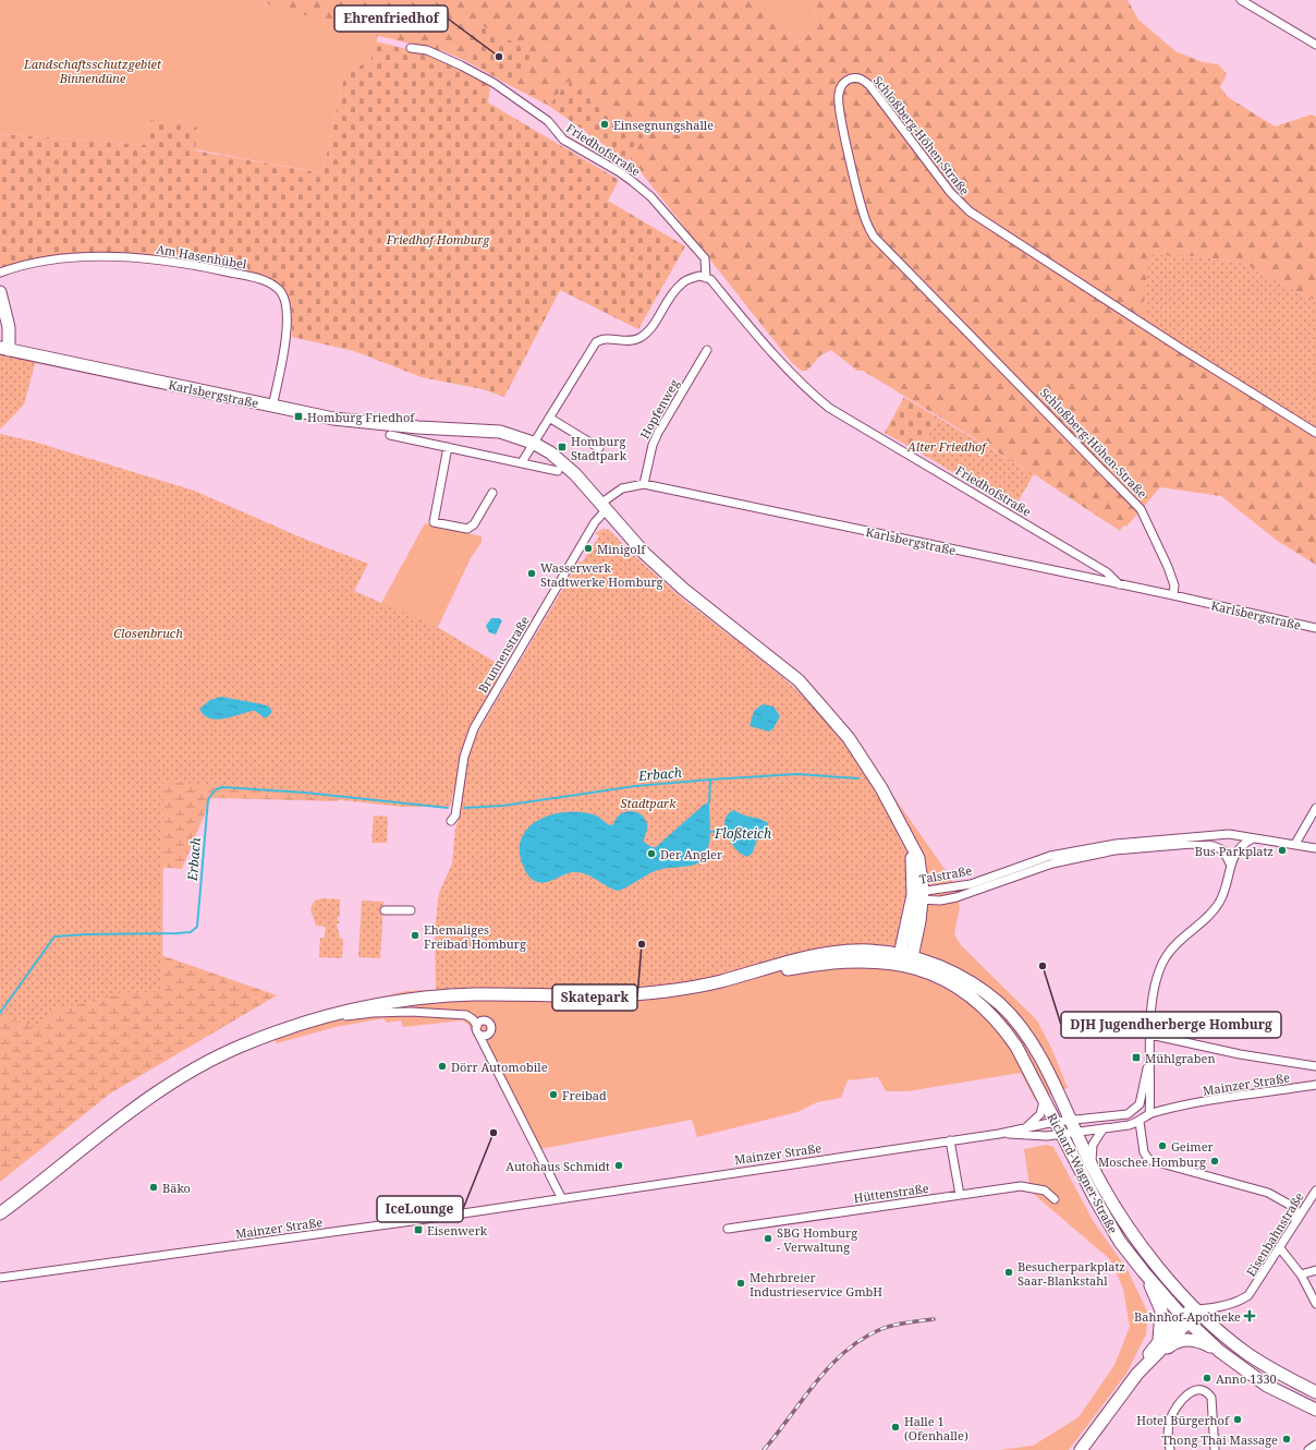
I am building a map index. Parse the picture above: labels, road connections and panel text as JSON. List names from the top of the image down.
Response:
{
  "streets": {
    "main road": ["Karlsbergstraße", "Richard-Wagner-Straße"],
    "street": [
      "Schloßberg-Höhen-Straße",
      "Friedhofstraße",
      "Am Hasenhübel",
      "Hopfenweg",
      "Brunnenstraße",
      "Talstraße",
      "Mainzer Straße",
      "Hüttenstraße",
      "Eisenbahnstraße"
    ]
  },
  "crossings": [
    ["Schloßberg-Höhen-Straße", "Karlsbergstraße"],
    ["Friedhofstraße", "Karlsbergstraße"],
    ["Am Hasenhübel", "Karlsbergstraße"],
    ["Karlsbergstraße", "Hopfenweg"],
    ["Karlsbergstraße", "Brunnenstraße"],
    ["Mainzer Straße", "Richard-Wagner-Straße"],
    ["Richard-Wagner-Straße", "Eisenbahnstraße"]
  ],
  "water": ["Erbach", "Floßteich"],
  "parks": [
    "Landschaftsschutzgebiet Binnendüne",
    "Friedhof Homburg",
    "Alter Friedhof",
    "Closenbruch",
    "Stadtpark"
  ],
  "places": {
    "other": [
      "Ehrenfriedhof",
      "Einsegnungshalle",
      "Minigolf",
      "Wasserwerk Stadtwerke Homburg",
      "Bus Parkplatz",
      "Der Angler",
      "Ehemaliges Freibad Homburg",
      "Skatepark",
      "DJH Jugendherberge Homburg",
      "Dörr Automobile",
      "Freibad",
      "IceLounge",
      "Geimer",
      "Moschee Homburg",
      "Autohaus Schmidt",
      "Bäko",
      "SBG Homburg - Verwaltung",
      "Besucherparkplatz Saar-Blankstahl",
      "Mehrbreier Industrieservice GmbH",
      "Anno 1330",
      "Hotel Bürgerhof",
      "Halle 1 (Ofenhalle)",
      "Thong Thai Massage"
    ],
    "transit": [
      "Homburg Friedhof",
      "Homburg Stadtpark",
      "Mühlgraben",
      "Eisenwerk"
    ],
    "health": ["Bahnhof-Apotheke"]
  }
}
